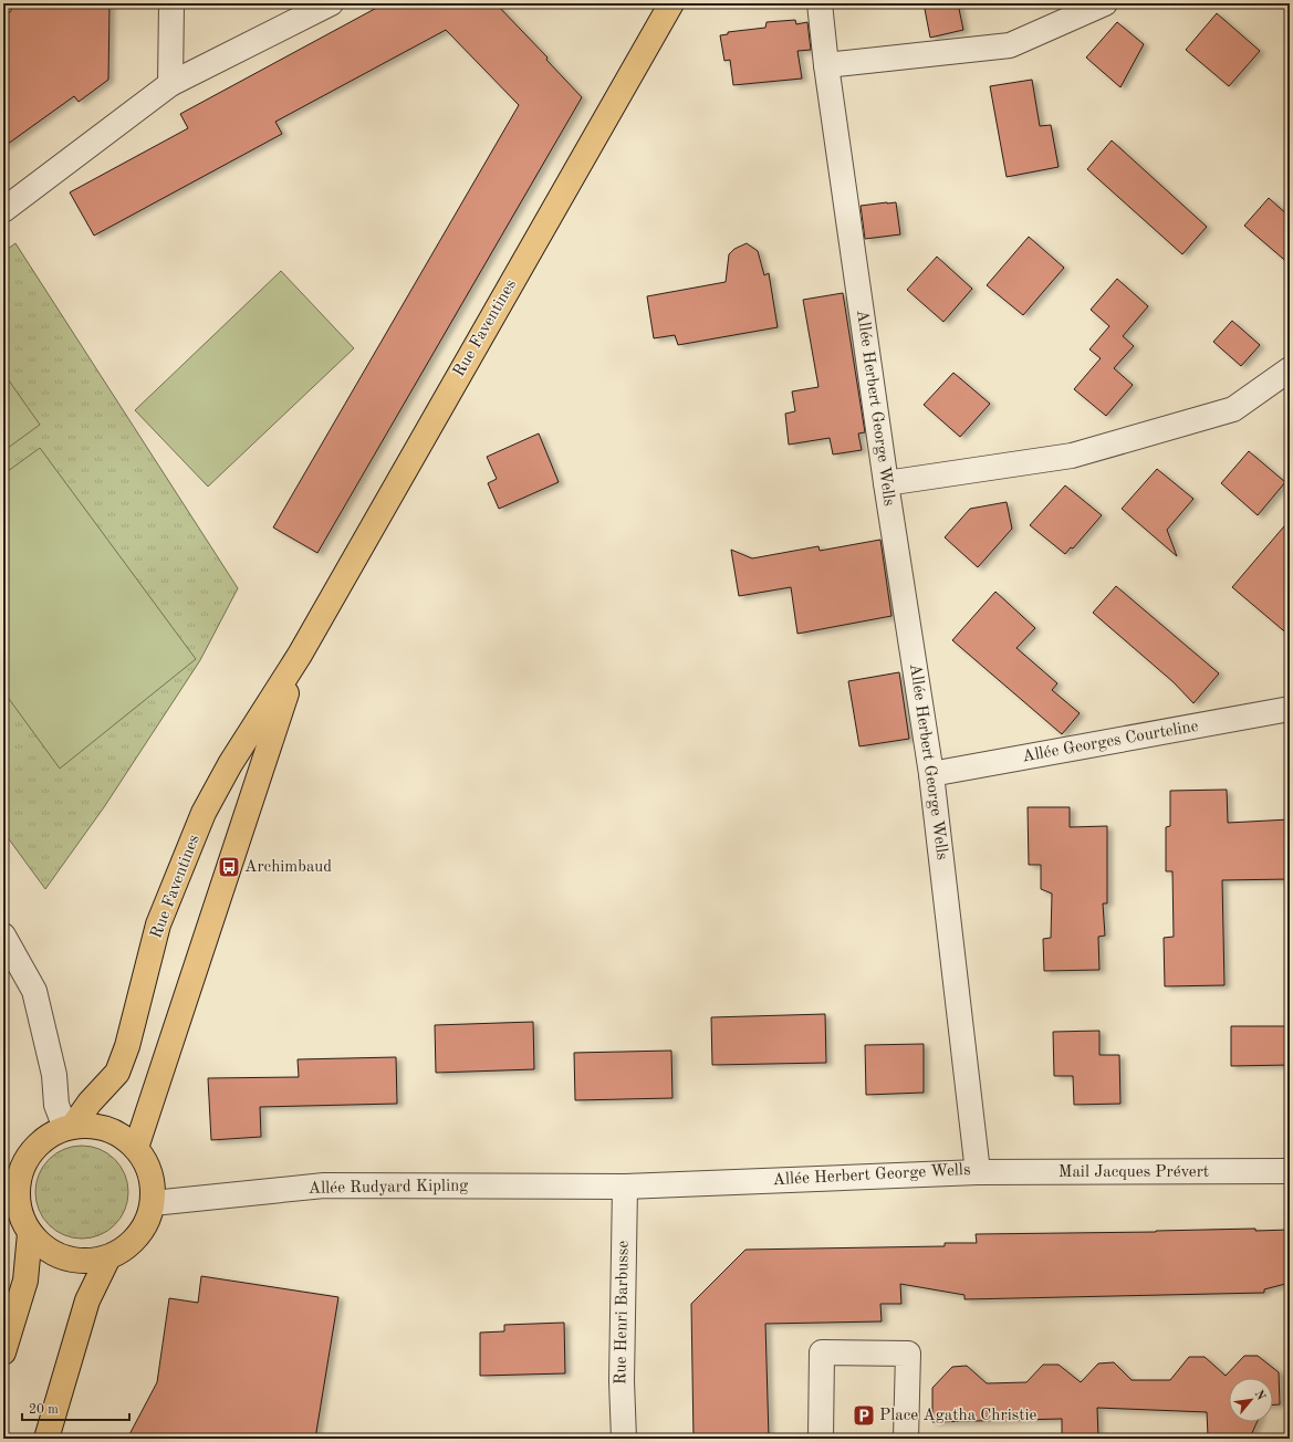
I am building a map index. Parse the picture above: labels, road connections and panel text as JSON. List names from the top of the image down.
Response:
{
  "streets": {
    "main road": ["Rue Faventines"],
    "street": [
      "Allée Herbert George Wells",
      "Allée Georges Courteline",
      "Mail Jacques Prévert",
      "Allée Rudyard Kipling",
      "Rue Henri Barbusse"
    ]
  },
  "crossings": [
    ["Rue Faventines", "Allée Rudyard Kipling"],
    ["Allée Herbert George Wells", "Allée Georges Courteline"],
    ["Allée Herbert George Wells", "Mail Jacques Prévert"],
    ["Allée Herbert George Wells", "Allée Rudyard Kipling"],
    ["Allée Herbert George Wells", "Rue Henri Barbusse"],
    ["Allée Rudyard Kipling", "Rue Henri Barbusse"]
  ],
  "places": {
    "bus stop": ["Archimbaud"],
    "parking": ["Place Agatha Christie"]
  },
  "scale_bar": "20 m",
  "north": "top right"
}
